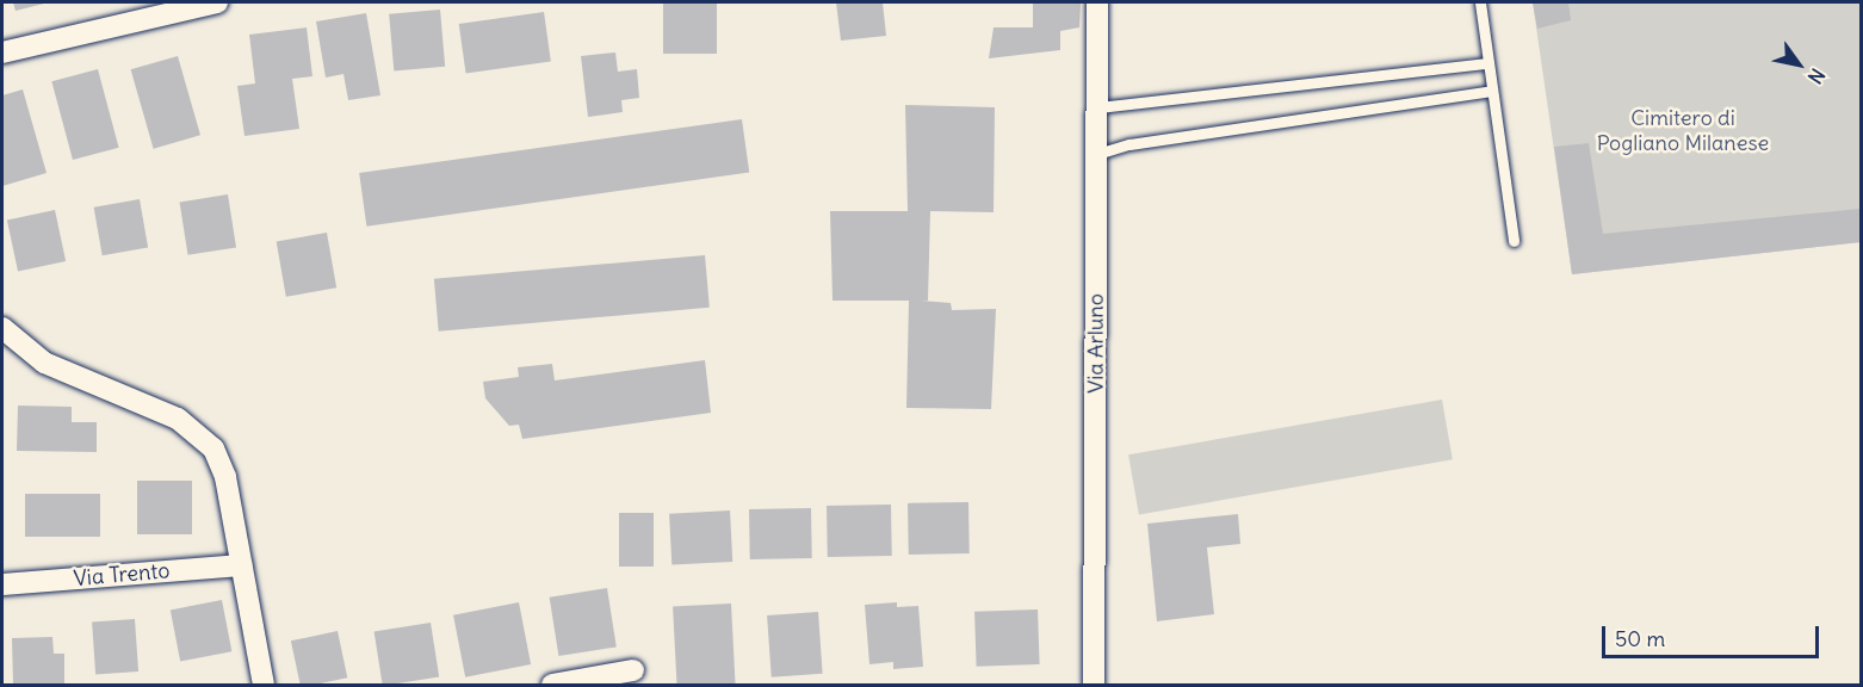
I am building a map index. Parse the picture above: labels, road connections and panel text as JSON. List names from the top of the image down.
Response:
{
  "streets": {
    "street": ["Via Arluno", "Via Trento"]
  },
  "parks": ["Cimitero di Pogliano Milanese"],
  "scale_bar": "50 m",
  "north": "bottom right"
}
